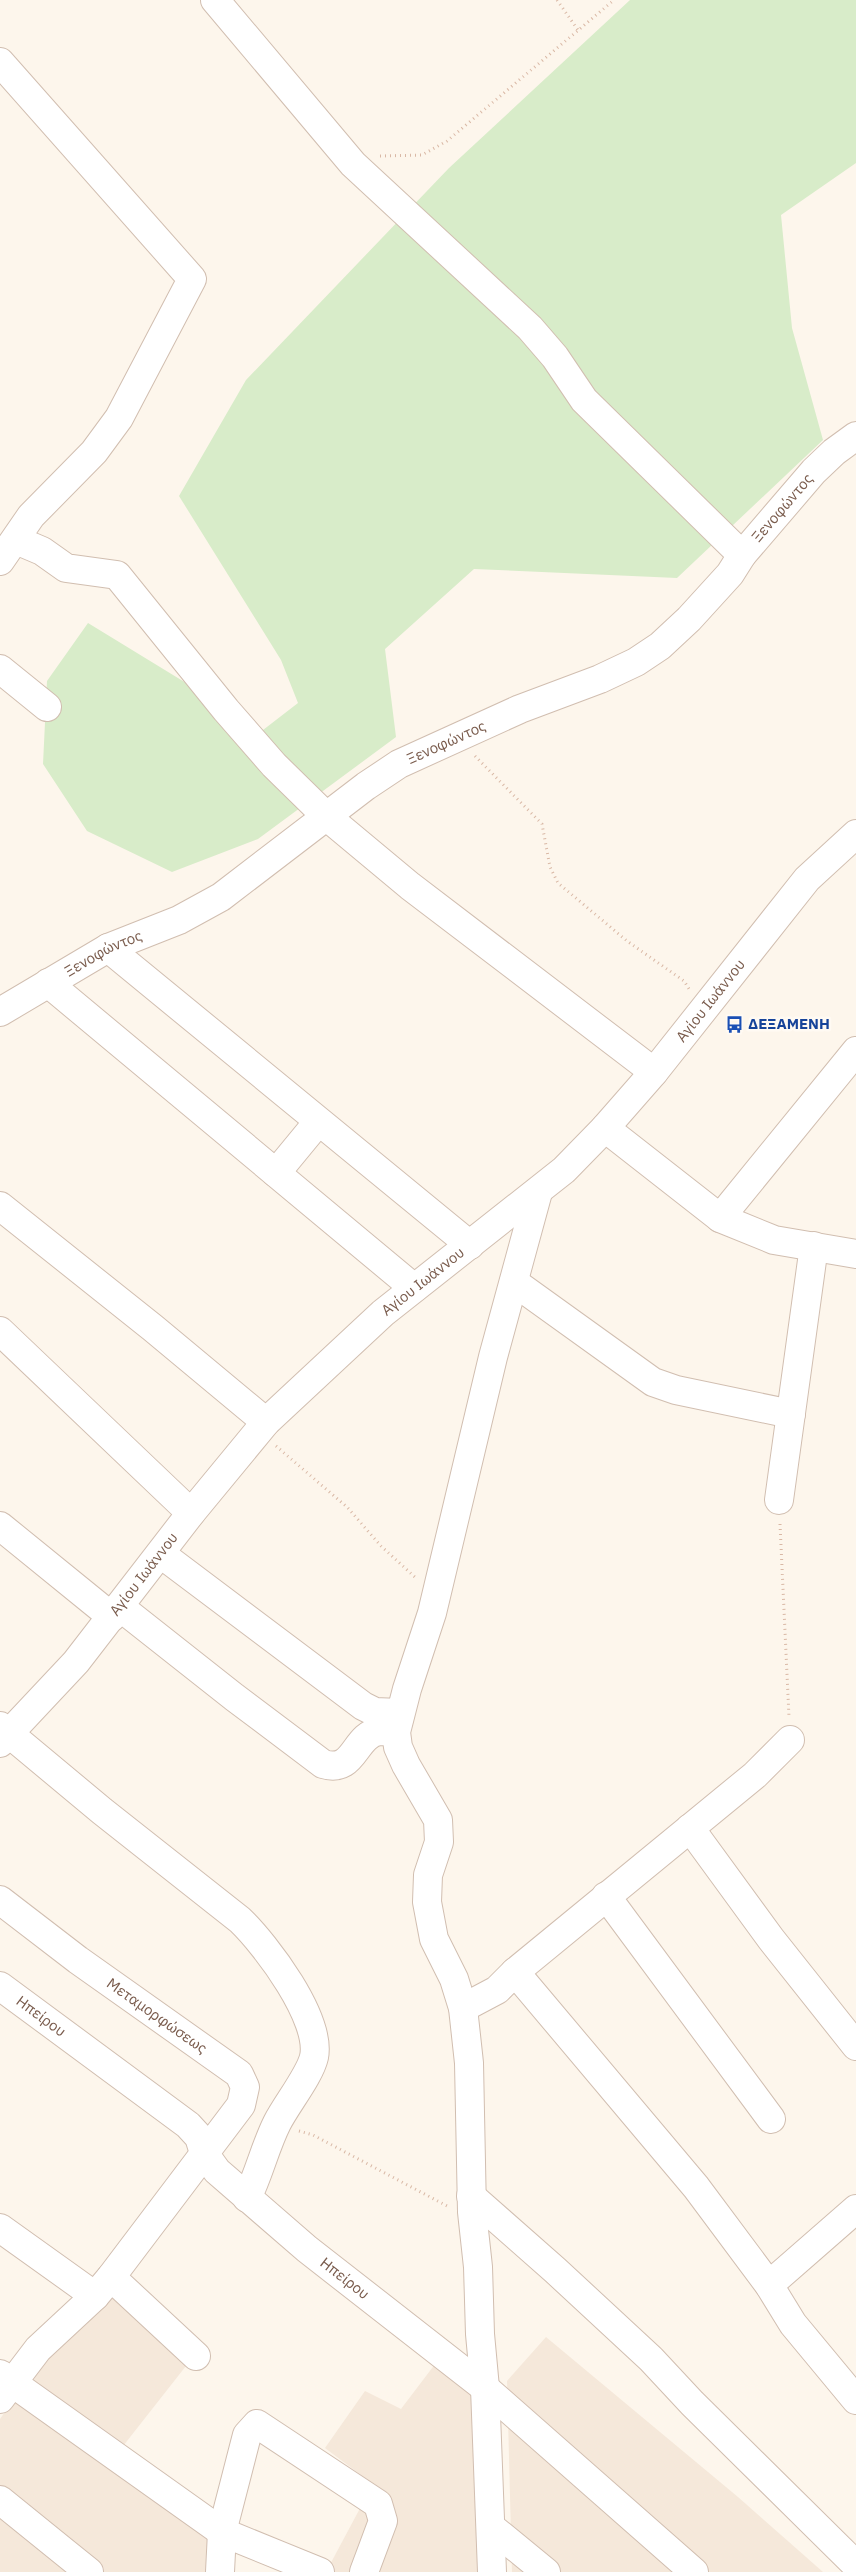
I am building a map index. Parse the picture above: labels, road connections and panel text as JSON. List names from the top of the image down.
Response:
{
  "streets": {
    "street": [
      "Ξενοφώντος",
      "Αγίου Ιωάννου",
      "Μεταμορφώσεως",
      "Ηπείρου"
    ]
  },
  "crossings": [
    ["Μεταμορφώσεως", "Ηπείρου"]
  ],
  "places": {
    "bus stop": ["ΔΕΞΑΜΕΝΗ"]
  }
}
